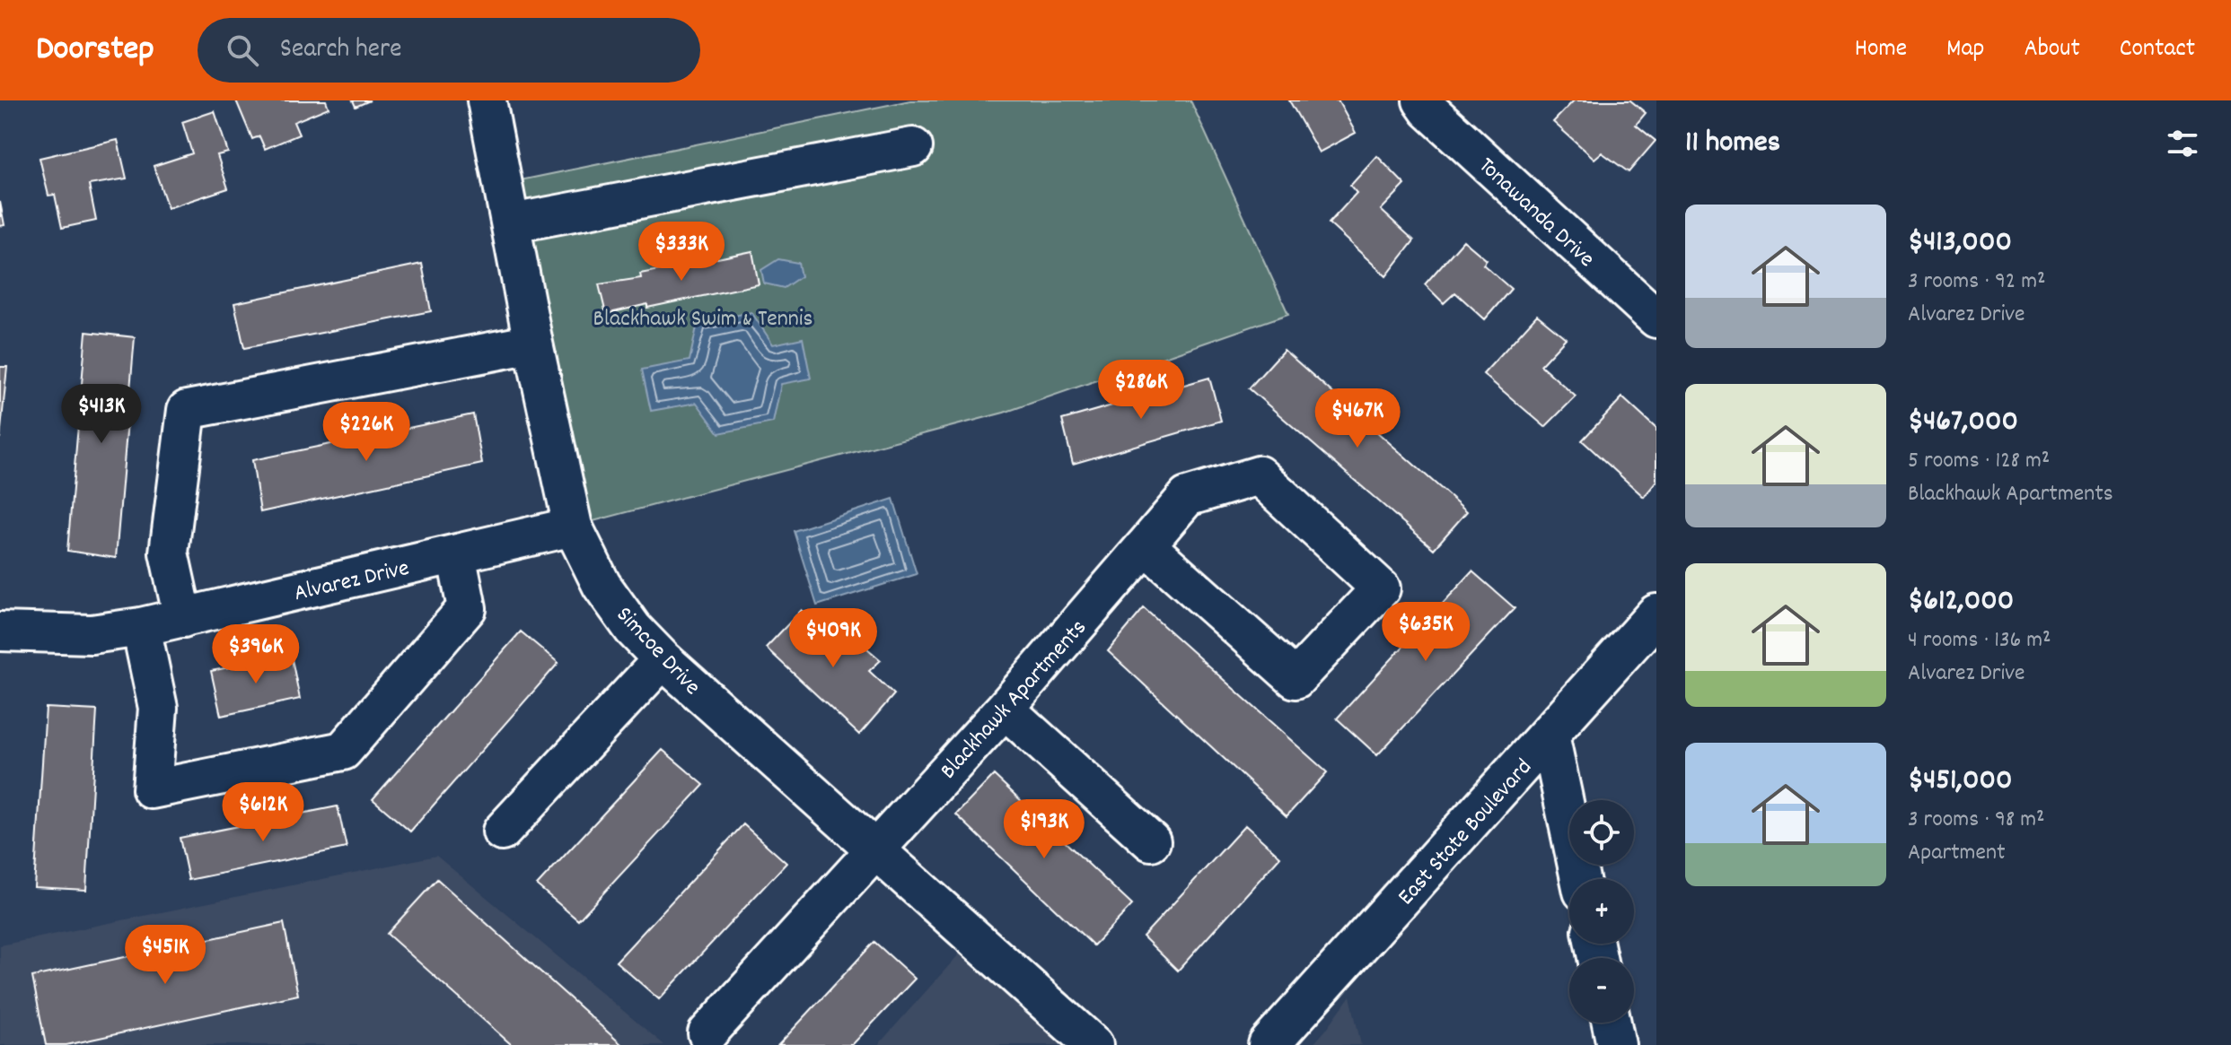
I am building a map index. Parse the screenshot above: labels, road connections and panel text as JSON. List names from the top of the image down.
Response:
{
  "streets": {
    "main road": ["East State Boulevard"],
    "street": [
      "Tonawanda Drive",
      "Alvarez Drive",
      "Simcoe Drive",
      "Blackhawk Apartments"
    ]
  },
  "crossings": [
    ["Alvarez Drive", "Simcoe Drive"],
    ["Simcoe Drive", "Blackhawk Apartments"]
  ],
  "parks": ["Blackhawk Swim & Tennis"],
  "page": {
    "header": "Doorstep",
    "search": "Search here",
    "nav": [
      "Home",
      "Map",
      "About",
      "Contact"
    ],
    "heading": "11 homes",
    "list": [
      {
        "name": "$413,000",
        "note": "3 rooms · 92 m² · Alvarez Drive"
      },
      {
        "name": "$467,000",
        "note": "5 rooms · 128 m² · Blackhawk Apartments"
      },
      {
        "name": "$612,000",
        "note": "4 rooms · 136 m² · Alvarez Drive"
      },
      {
        "name": "$451,000",
        "note": "3 rooms · 98 m² · Apartment"
      }
    ],
    "price": [
      "$333K",
      "$286K",
      "$413K",
      "$467K",
      "$226K",
      "$635K",
      "$409K",
      "$396K",
      "$612K",
      "$193K",
      "$451K"
    ],
    "map_buttons": ["+", "−"]
  }
}
